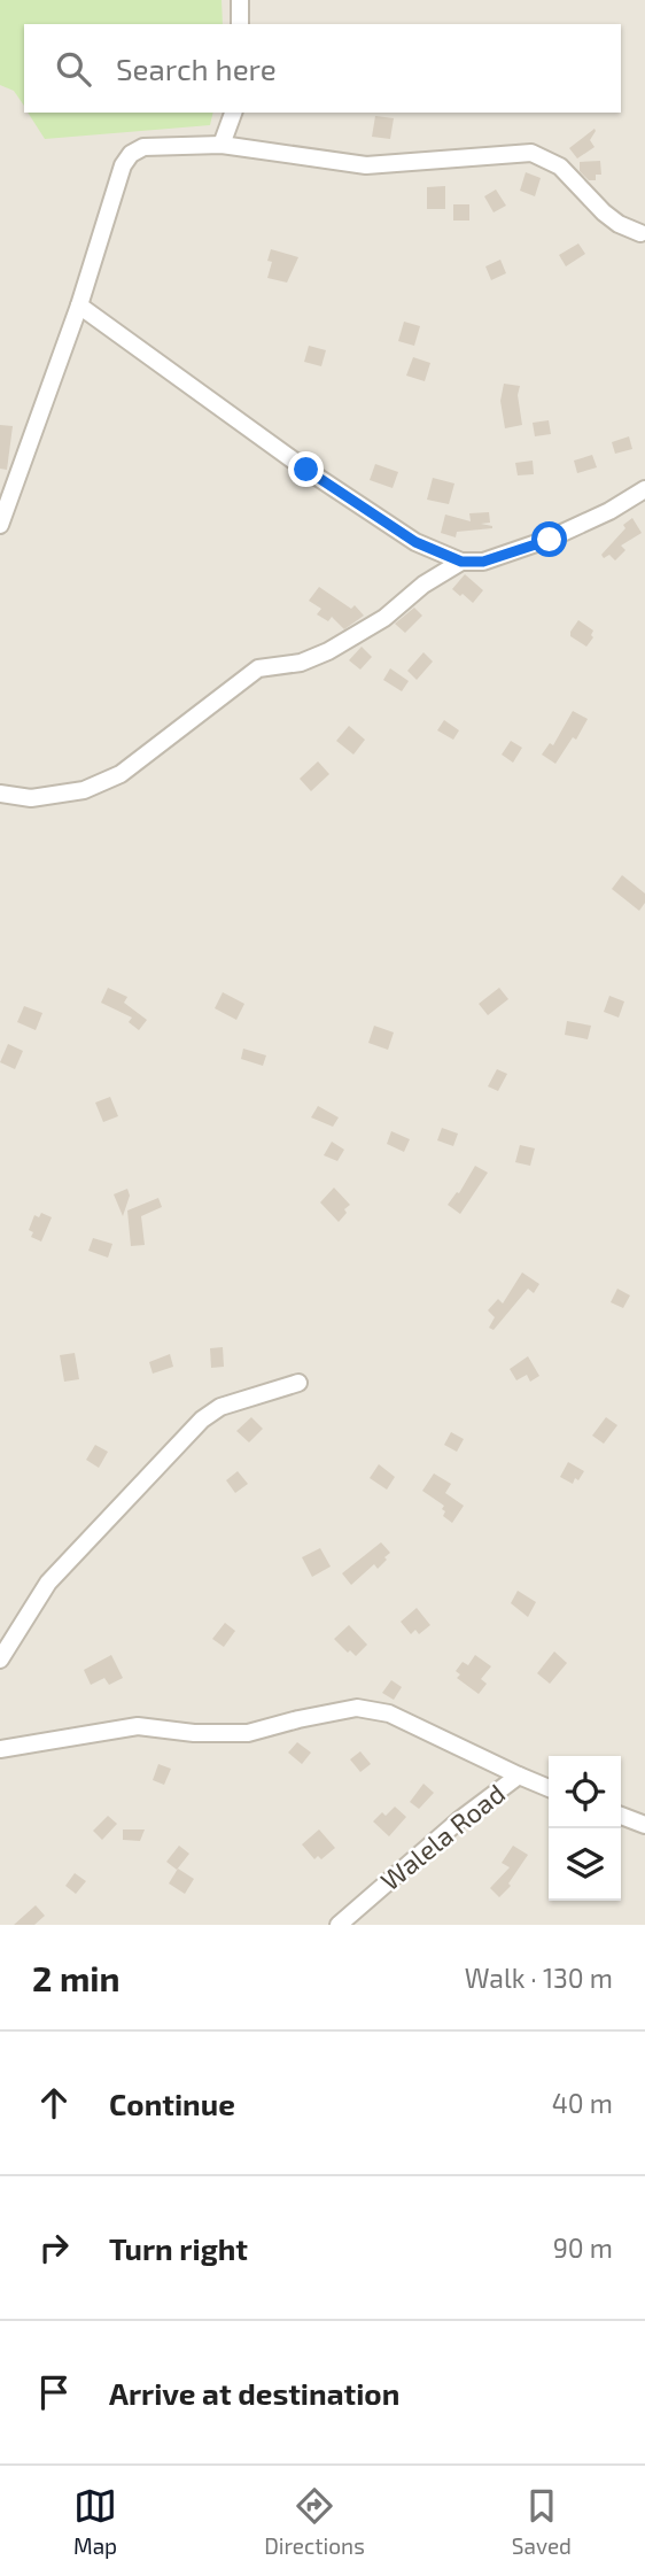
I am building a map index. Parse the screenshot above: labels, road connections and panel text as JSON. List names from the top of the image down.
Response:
{
  "streets": {
    "street": ["Walela Road"]
  },
  "page": {
    "search": "Search here",
    "heading": ["2 min", "Walk · 130 m"],
    "list": [
      ["Continue", "40 m"],
      ["Turn right", "90 m"],
      "Arrive at destination"
    ],
    "nav": ["Map", "Directions", "Saved"]
  }
}
